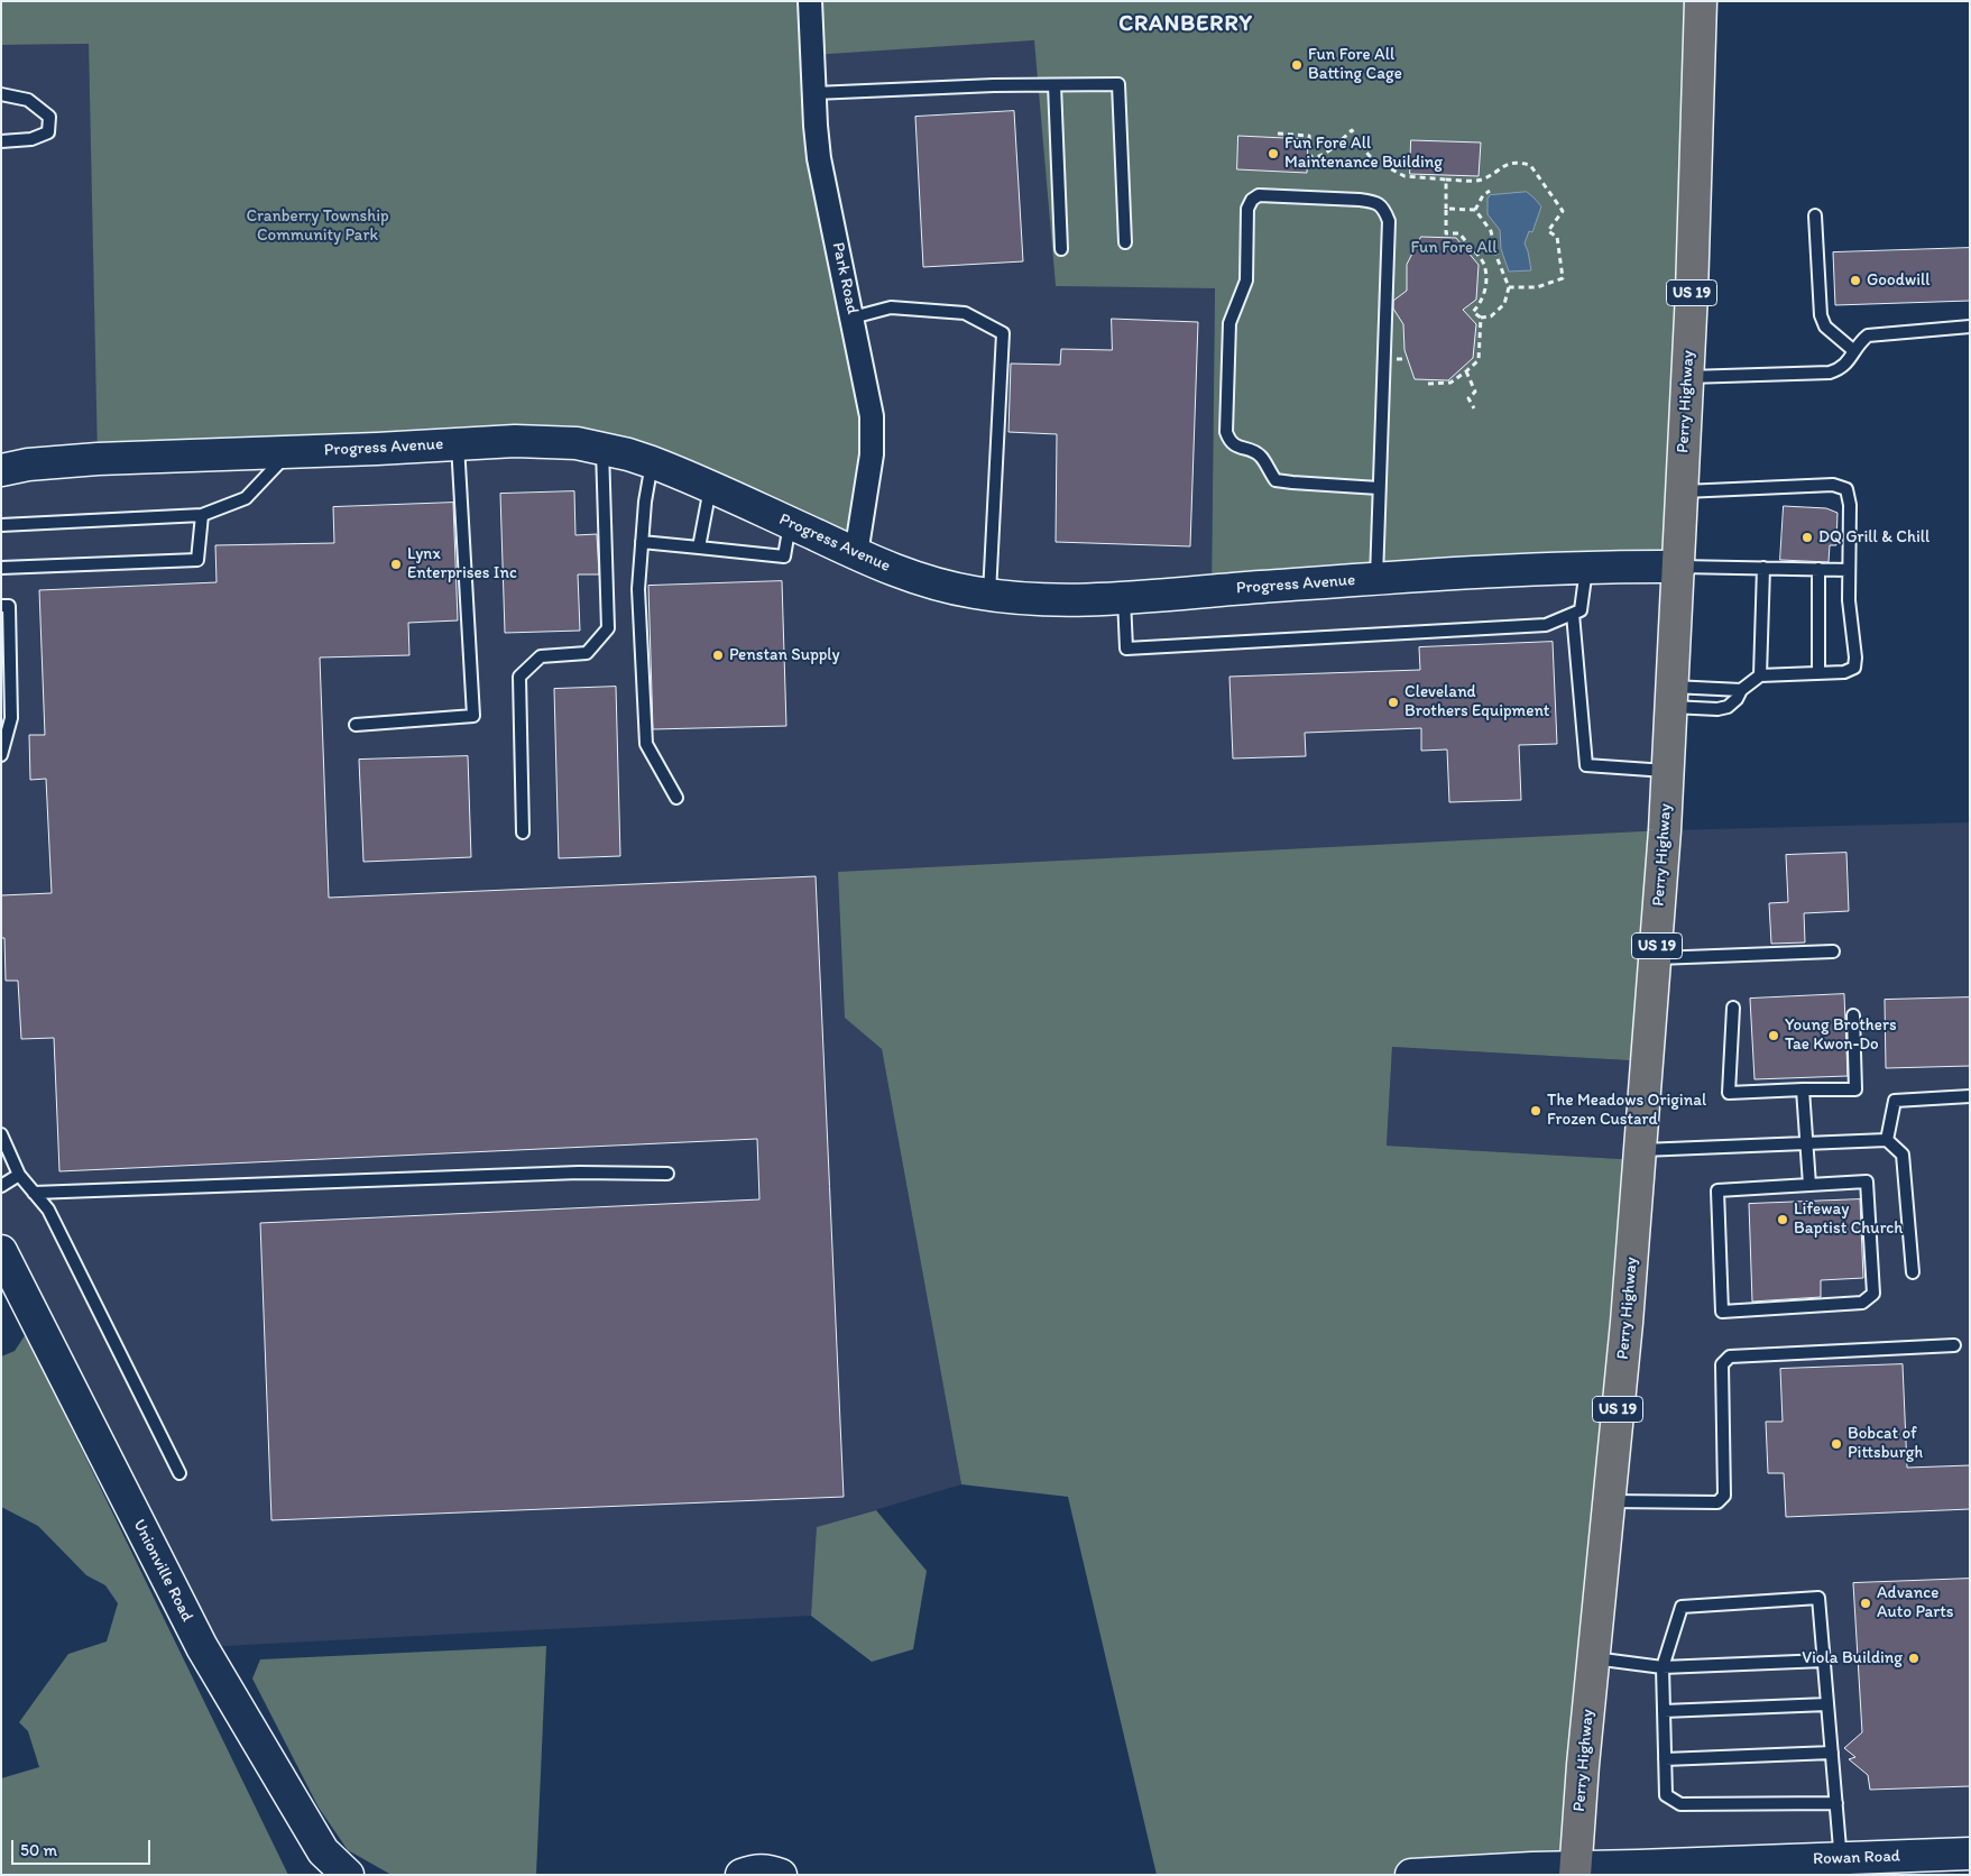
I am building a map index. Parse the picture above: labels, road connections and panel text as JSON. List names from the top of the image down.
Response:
{
  "streets": {
    "main road": ["US 19", "Perry Highway"],
    "street": [
      "Park Road",
      "Progress Avenue",
      "Unionville Road",
      "Rowan Road"
    ]
  },
  "crossings": [
    ["Park Road", "Progress Avenue"],
    ["Perry Highway", "Progress Avenue"],
    ["Perry Highway", "Rowan Road"]
  ],
  "districts": ["CRANBERRY"],
  "parks": ["Cranberry Township Community Park", "Fun Fore All"],
  "places": [
    "Fun Fore All Batting Cage",
    "Fun Fore All Maintenance Building",
    "Goodwill",
    "DQ Grill & Chill",
    "Lynx Enterprises Inc",
    "Penstan Supply",
    "Cleveland Brothers Equipment",
    "Young Brothers Tae Kwon-Do",
    "The Meadows Original Frozen Custard",
    "Lifeway Baptist Church",
    "Bobcat of Pittsburgh",
    "Advance Auto Parts",
    "Viola Building"
  ],
  "scale_bar": "50 m"
}
